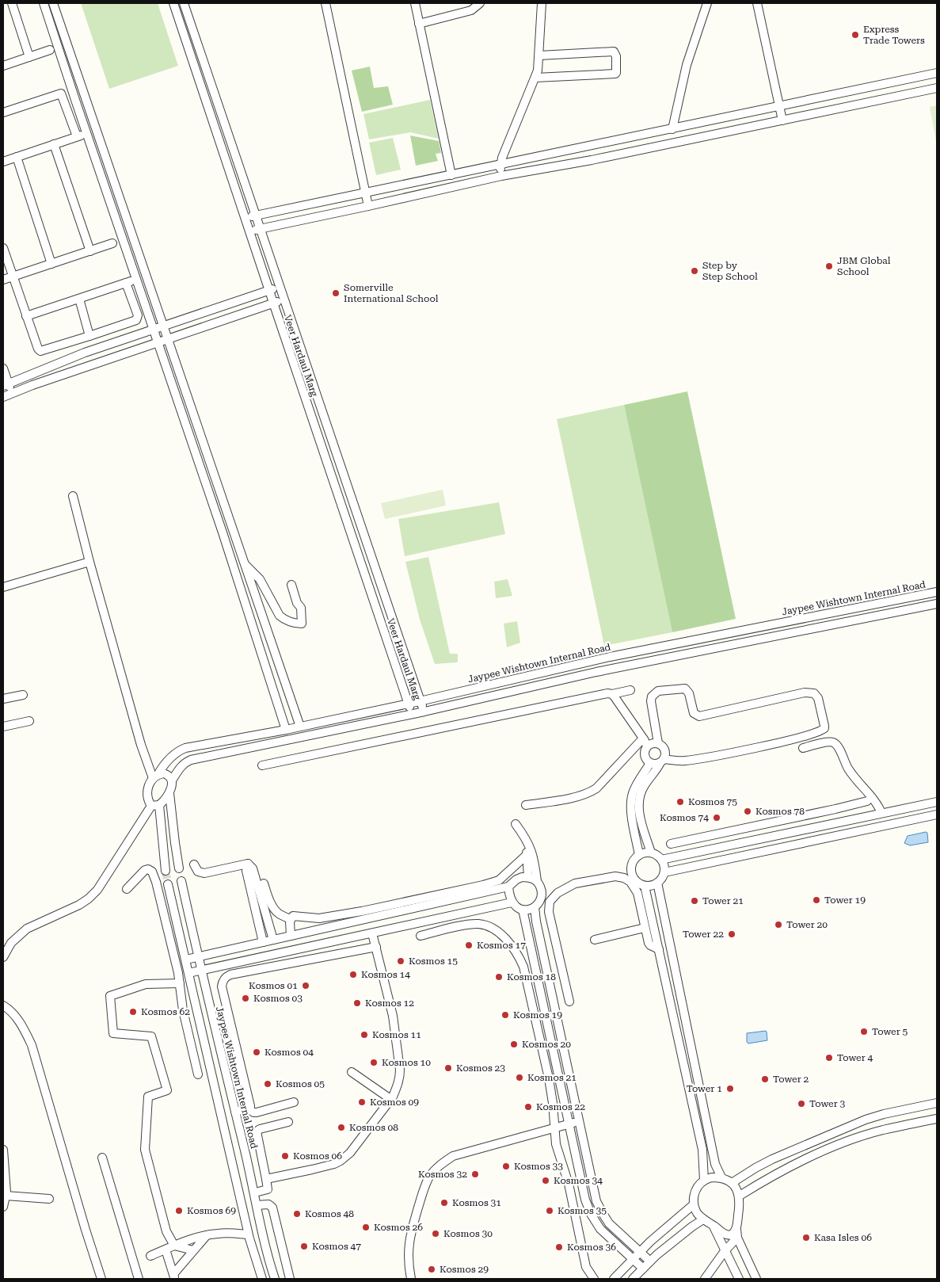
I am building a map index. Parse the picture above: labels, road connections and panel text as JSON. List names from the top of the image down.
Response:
{
  "streets": {
    "street": ["Veer Hardaul Marg", "Jaypee Wishtown Internal Road"]
  },
  "crossings": [
    ["Veer Hardaul Marg", "Jaypee Wishtown Internal Road"]
  ],
  "places": [
    "Express Trade Towers",
    "JBM Global School",
    "Step by Step School",
    "Somerville International School",
    "Kosmos 75",
    "Kosmos 78",
    "Kosmos 74",
    "Tower 19",
    "Tower 21",
    "Tower 20",
    "Tower 22",
    "Kosmos 17",
    "Kosmos 15",
    "Kosmos 14",
    "Kosmos 18",
    "Kosmos 01",
    "Kosmos 03",
    "Kosmos 12",
    "Kosmos 62",
    "Kosmos 19",
    "Tower 5",
    "Kosmos 11",
    "Kosmos 20",
    "Kosmos 04",
    "Tower 4",
    "Kosmos 10",
    "Kosmos 23",
    "Kosmos 21",
    "Tower 2",
    "Kosmos 05",
    "Tower 1",
    "Kosmos 09",
    "Tower 3",
    "Kosmos 22",
    "Kosmos 08",
    "Kosmos 06",
    "Kosmos 33",
    "Kosmos 32",
    "Kosmos 34",
    "Kosmos 31",
    "Kosmos 69",
    "Kosmos 35",
    "Kosmos 48",
    "Kosmos 26",
    "Kosmos 30",
    "Kasa Isles 06",
    "Kosmos 47",
    "Kosmos 36",
    "Kosmos 29"
  ]
}
